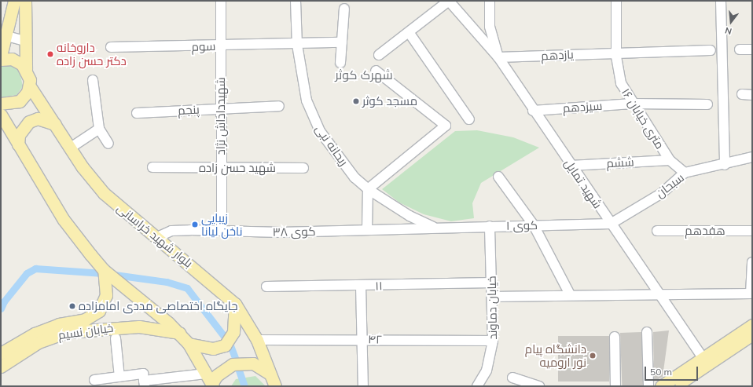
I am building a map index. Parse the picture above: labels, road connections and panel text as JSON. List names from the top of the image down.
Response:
{
  "streets": {
    "main road": ["بلوار شهید خراسانی", "خیابان نسیم"],
    "street": [
      "سوم",
      "یازدهم",
      "سیزدهم",
      "پنجم",
      "شهیدداداش نژاد",
      "۱۶ متری خیابان",
      "ریحانه نبی",
      "ششم",
      "شهید حسن زاده",
      "شهید تمایل",
      "سبحان",
      "کوی ۱",
      "هفدهم",
      "کوی ۳۸",
      "۱۱",
      "خیابان دماوند",
      "۴۲"
    ]
  },
  "crossings": [
    ["سوم", "شهیدداداش نژاد"],
    ["سوم", "ریحانه نبی"],
    ["یازدهم", "۱۶ متری خیابان"],
    ["یازدهم", "شهید تمایل"],
    ["سیزدهم", "۱۶ متری خیابان"],
    ["سیزدهم", "شهید تمایل"],
    ["پنجم", "شهیدداداش نژاد"],
    ["شهیدداداش نژاد", "شهید حسن زاده"],
    ["شهیدداداش نژاد", "کوی ۳۸"],
    ["۱۶ متری خیابان", "ششم"],
    ["۱۶ متری خیابان", "سبحان"],
    ["ریحانه نبی", "کوی ۱"],
    ["ریحانه نبی", "کوی ۳۸"],
    ["ششم", "شهید تمایل"],
    ["شهید تمایل", "سبحان"],
    ["شهید تمایل", "کوی ۱"],
    ["سبحان", "کوی ۱"],
    ["کوی ۱", "کوی ۳۸"],
    ["کوی ۱", "خیابان دماوند"],
    ["کوی ۳۸", "بلوار شهید خراسانی"],
    ["بلوار شهید خراسانی", "۴۲"],
    ["۱۱", "خیابان دماوند"],
    ["خیابان دماوند", "۴۲"]
  ],
  "districts": ["شهرک کوثر"],
  "places": [
    "داروخانه دکتر حسن زاده",
    "مسجد کوثر",
    "زیبایی ناخن لیانا",
    "جایگاه اختصاصی مددی امامزاده",
    "دانشگاه پیام نور ارومیه"
  ],
  "scale_bar": "50 m",
  "north": "bottom"
}
